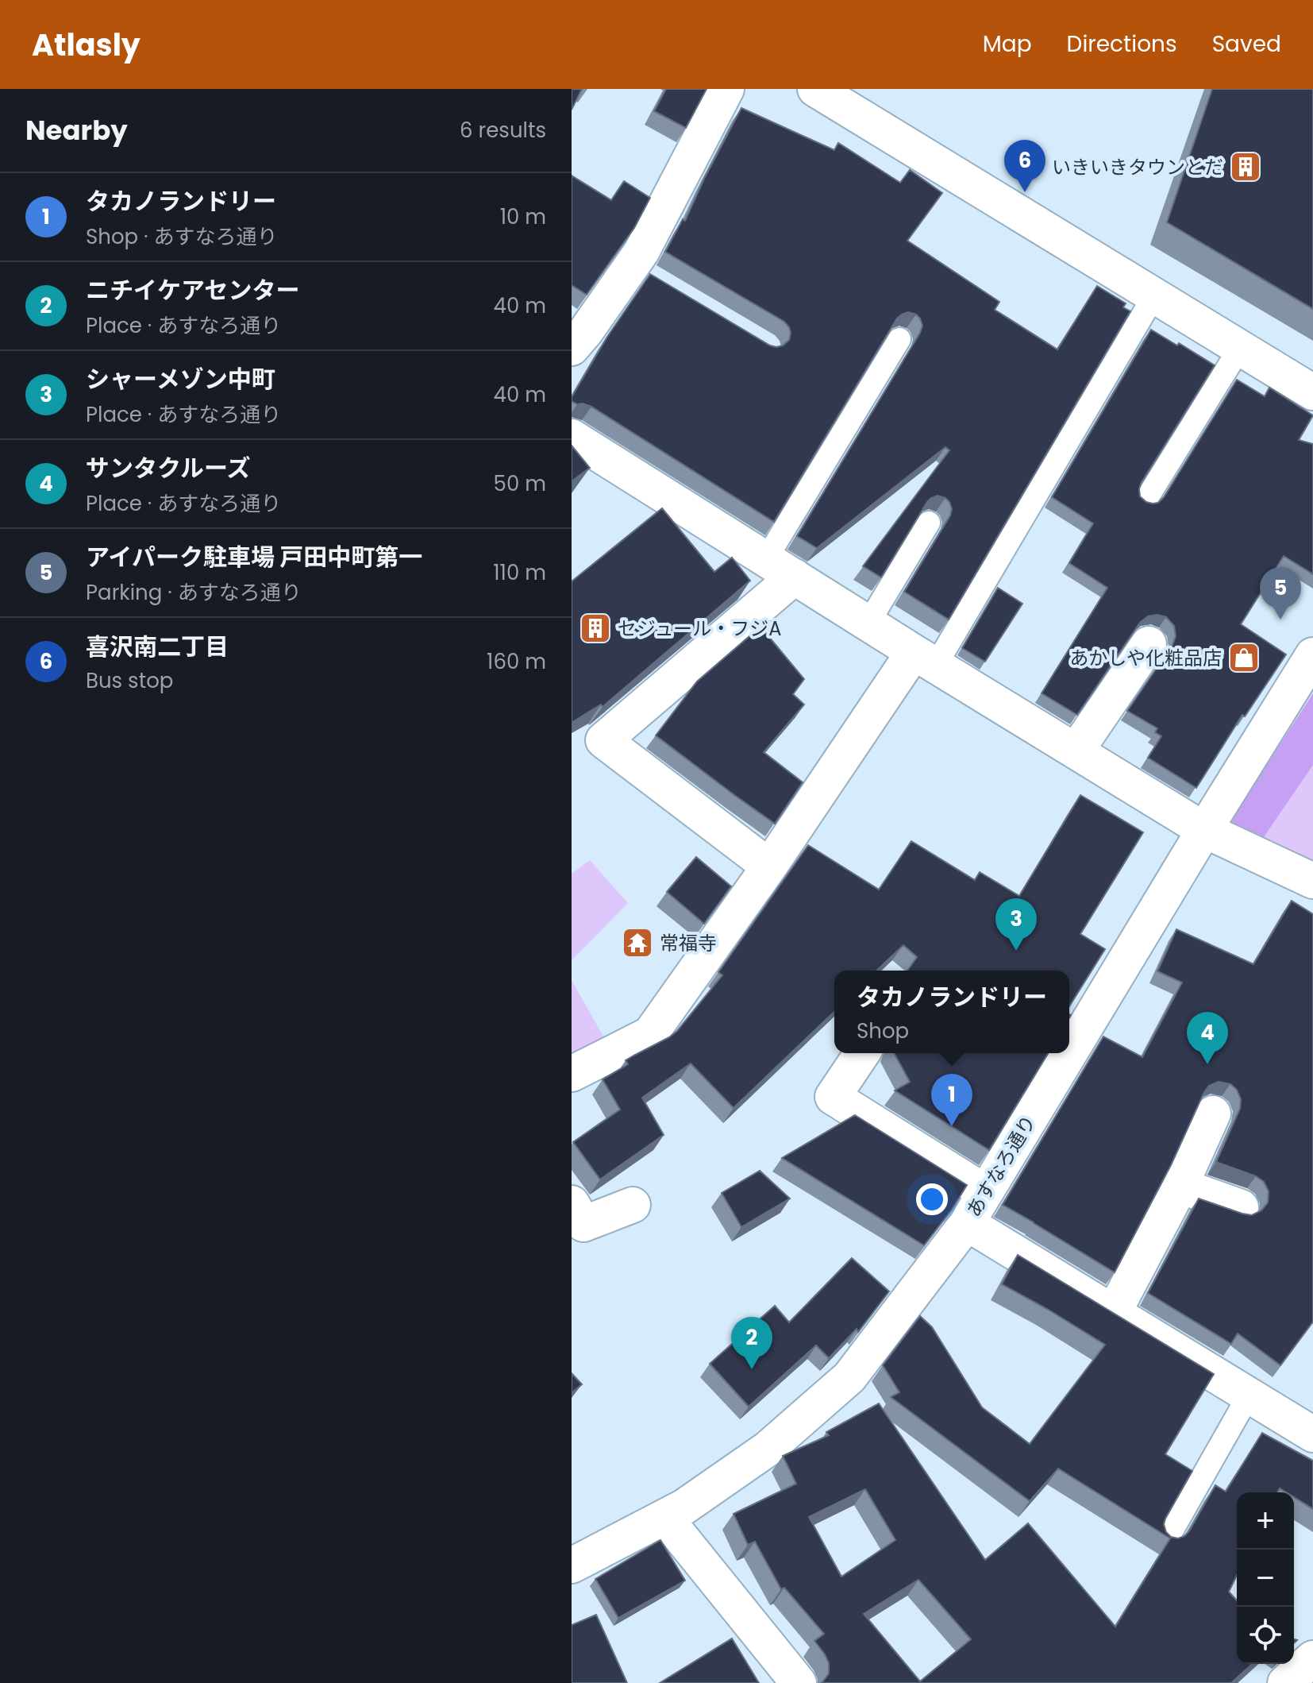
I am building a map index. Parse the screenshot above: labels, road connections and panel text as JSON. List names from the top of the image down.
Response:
{
  "streets": {
    "street": ["あすなろ通り"]
  },
  "places": {
    "building": ["いきいきタウンとだ", "セジュール・フジA"],
    "shop": ["あかしや化粧品店"],
    "temple": ["常福寺"]
  },
  "page": {
    "header": "Atlasly",
    "nav": ["Map", "Directions", "Saved"],
    "heading": ["Nearby", "6 results"],
    "pins": [
      "6",
      "5",
      "3",
      "4",
      "1",
      "2"
    ],
    "list": [
      {
        "mark": "1",
        "name": "タカノランドリー",
        "note": "Shop · あすなろ通り",
        "value": "10 m"
      },
      {
        "mark": "2",
        "name": "ニチイケアセンター",
        "note": "Place · あすなろ通り",
        "value": "40 m"
      },
      {
        "mark": "3",
        "name": "シャーメゾン中町",
        "note": "Place · あすなろ通り",
        "value": "40 m"
      },
      {
        "mark": "4",
        "name": "サンタクルーズ",
        "note": "Place · あすなろ通り",
        "value": "50 m"
      },
      {
        "mark": "5",
        "name": "アイパーク駐車場 戸田中町第一",
        "note": "Parking · あすなろ通り",
        "value": "110 m"
      },
      {
        "mark": "6",
        "name": "喜沢南二丁目",
        "note": "Bus stop",
        "value": "160 m"
      }
    ],
    "popup": ["タカノランドリー", "Shop"],
    "map_buttons": ["+", "−"]
  }
}
